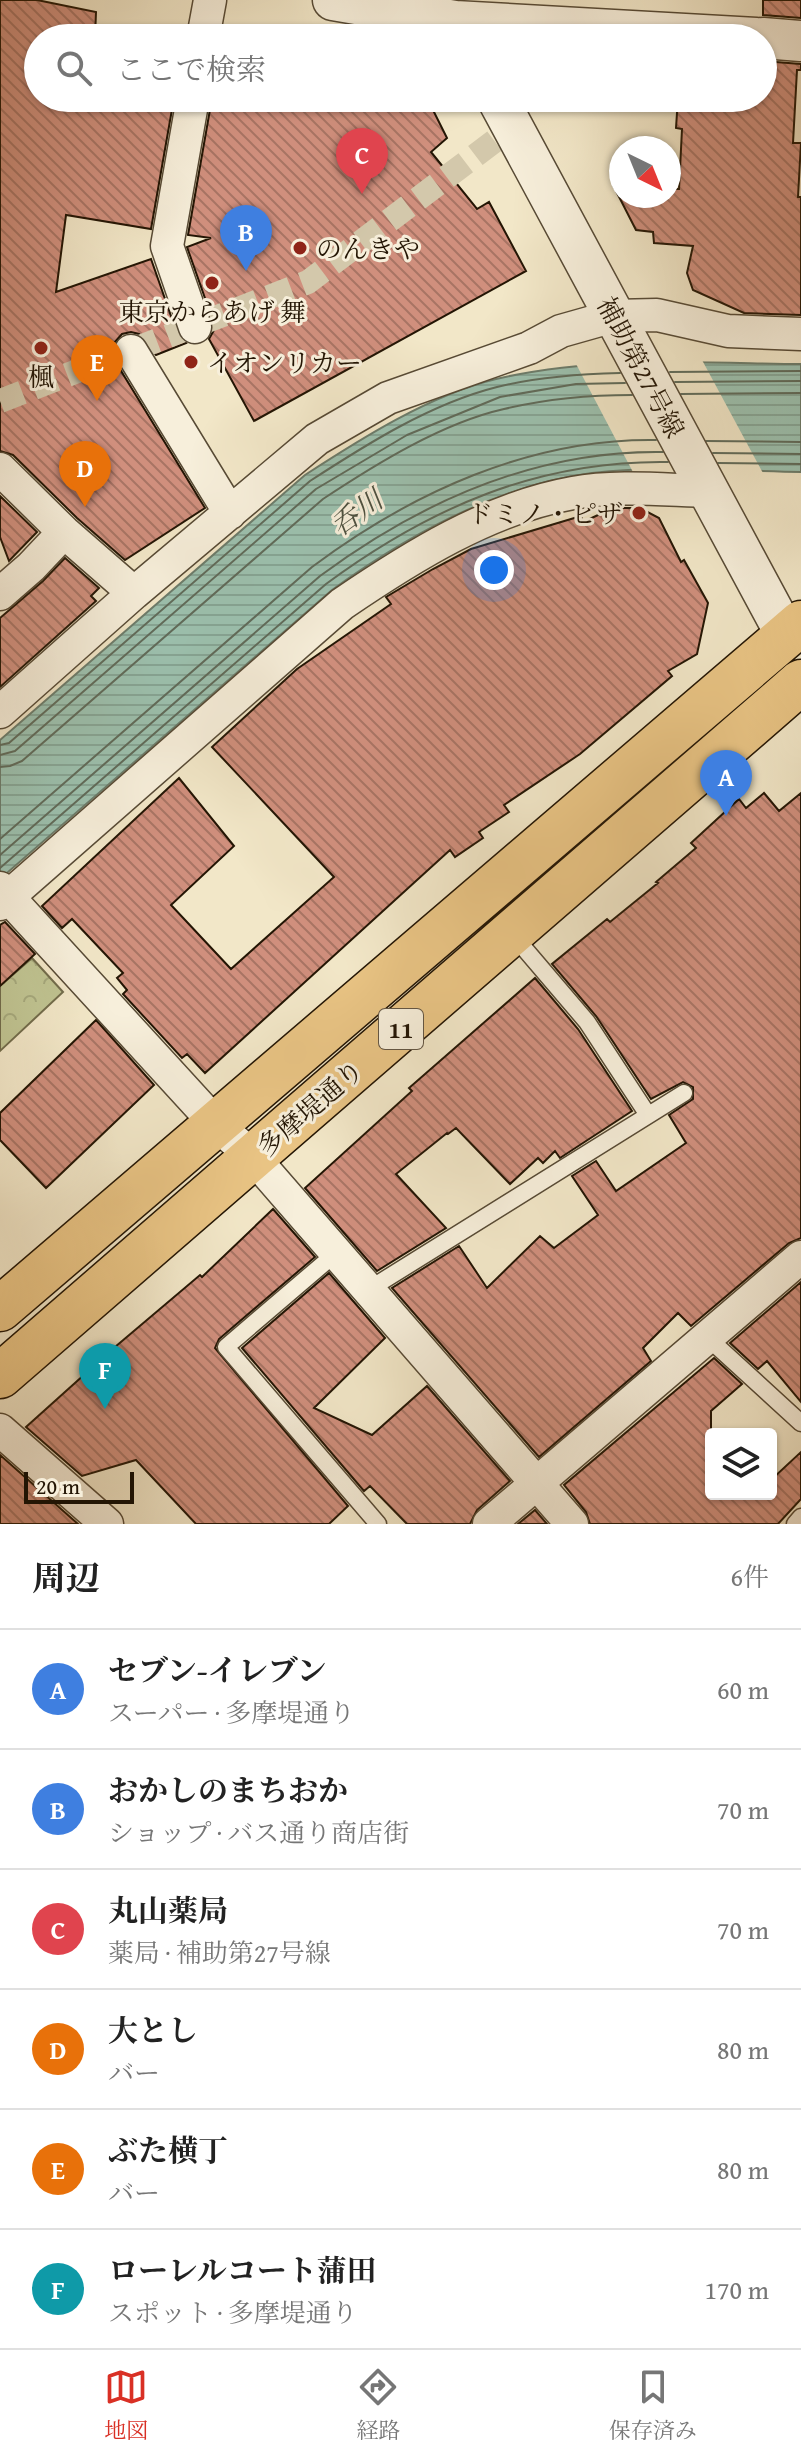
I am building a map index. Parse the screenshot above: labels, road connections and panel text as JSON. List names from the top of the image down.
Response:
{
  "streets": {
    "main road": ["11", "多摩堤通り"],
    "street": ["補助第27号線"]
  },
  "crossings": [
    ["補助第27号線", "多摩堤通り"]
  ],
  "water": ["呑川"],
  "places": [
    "のんきや",
    "東京からあげ 舞",
    "楓",
    "イオンリカー",
    "ドミノ・ピザ"
  ],
  "scale_bar": "20 m",
  "north": "bottom right",
  "page": {
    "search": "ここで検索",
    "pins": [
      "C",
      "B",
      "E",
      "D",
      "A",
      "F"
    ],
    "scale": "20 m",
    "heading": ["周辺", "6件"],
    "list": [
      {
        "mark": "A",
        "name": "セブン-イレブン",
        "note": "スーパー · 多摩堤通り",
        "value": "60 m"
      },
      {
        "mark": "B",
        "name": "おかしのまちおか",
        "note": "ショップ · バス通り商店街",
        "value": "70 m"
      },
      {
        "mark": "C",
        "name": "丸山薬局",
        "note": "薬局 · 補助第27号線",
        "value": "70 m"
      },
      {
        "mark": "D",
        "name": "大とし",
        "note": "バー",
        "value": "80 m"
      },
      {
        "mark": "E",
        "name": "ぶた横丁",
        "note": "バー",
        "value": "80 m"
      },
      {
        "mark": "F",
        "name": "ローレルコート蒲田",
        "note": "スポット · 多摩堤通り",
        "value": "170 m"
      }
    ],
    "nav": ["地図", "経路", "保存済み"]
  }
}
